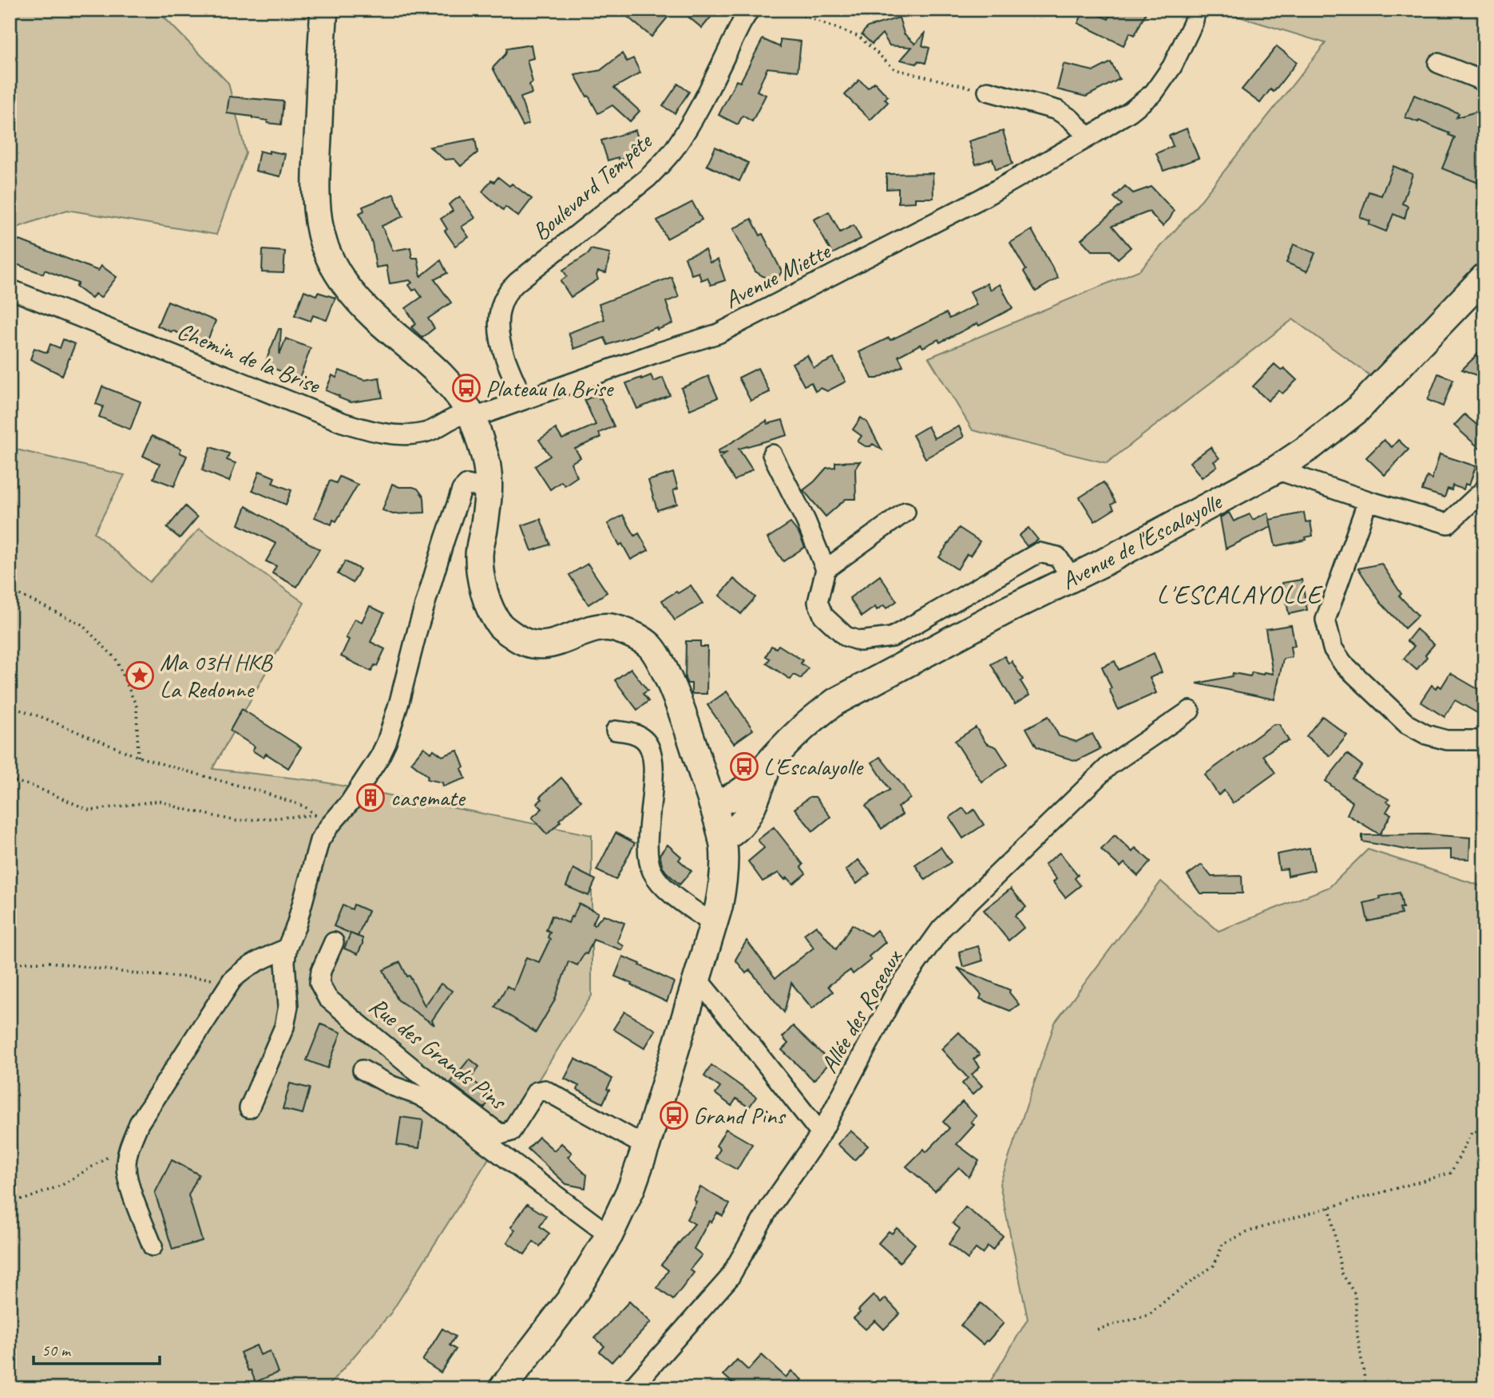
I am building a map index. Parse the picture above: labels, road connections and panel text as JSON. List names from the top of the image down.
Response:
{
  "streets": {
    "street": [
      "Boulevard Tempête",
      "Avenue Miette",
      "Chemin de la Brise",
      "Avenue de l'Escalayolle",
      "Allée des Roseaux",
      "Rue des Grands Pins"
    ]
  },
  "crossings": [
    ["Boulevard Tempête", "Avenue Miette"],
    ["Avenue Miette", "Chemin de la Brise"]
  ],
  "districts": ["L'ESCALAYOLLE"],
  "places": {
    "bus stop": ["Plateau la Brise", "L'Escalayolle", "Grand Pins"],
    "place": ["Ma 03H HKB La Redonne"],
    "building": ["casemate"]
  },
  "scale_bar": "50 m"
}
